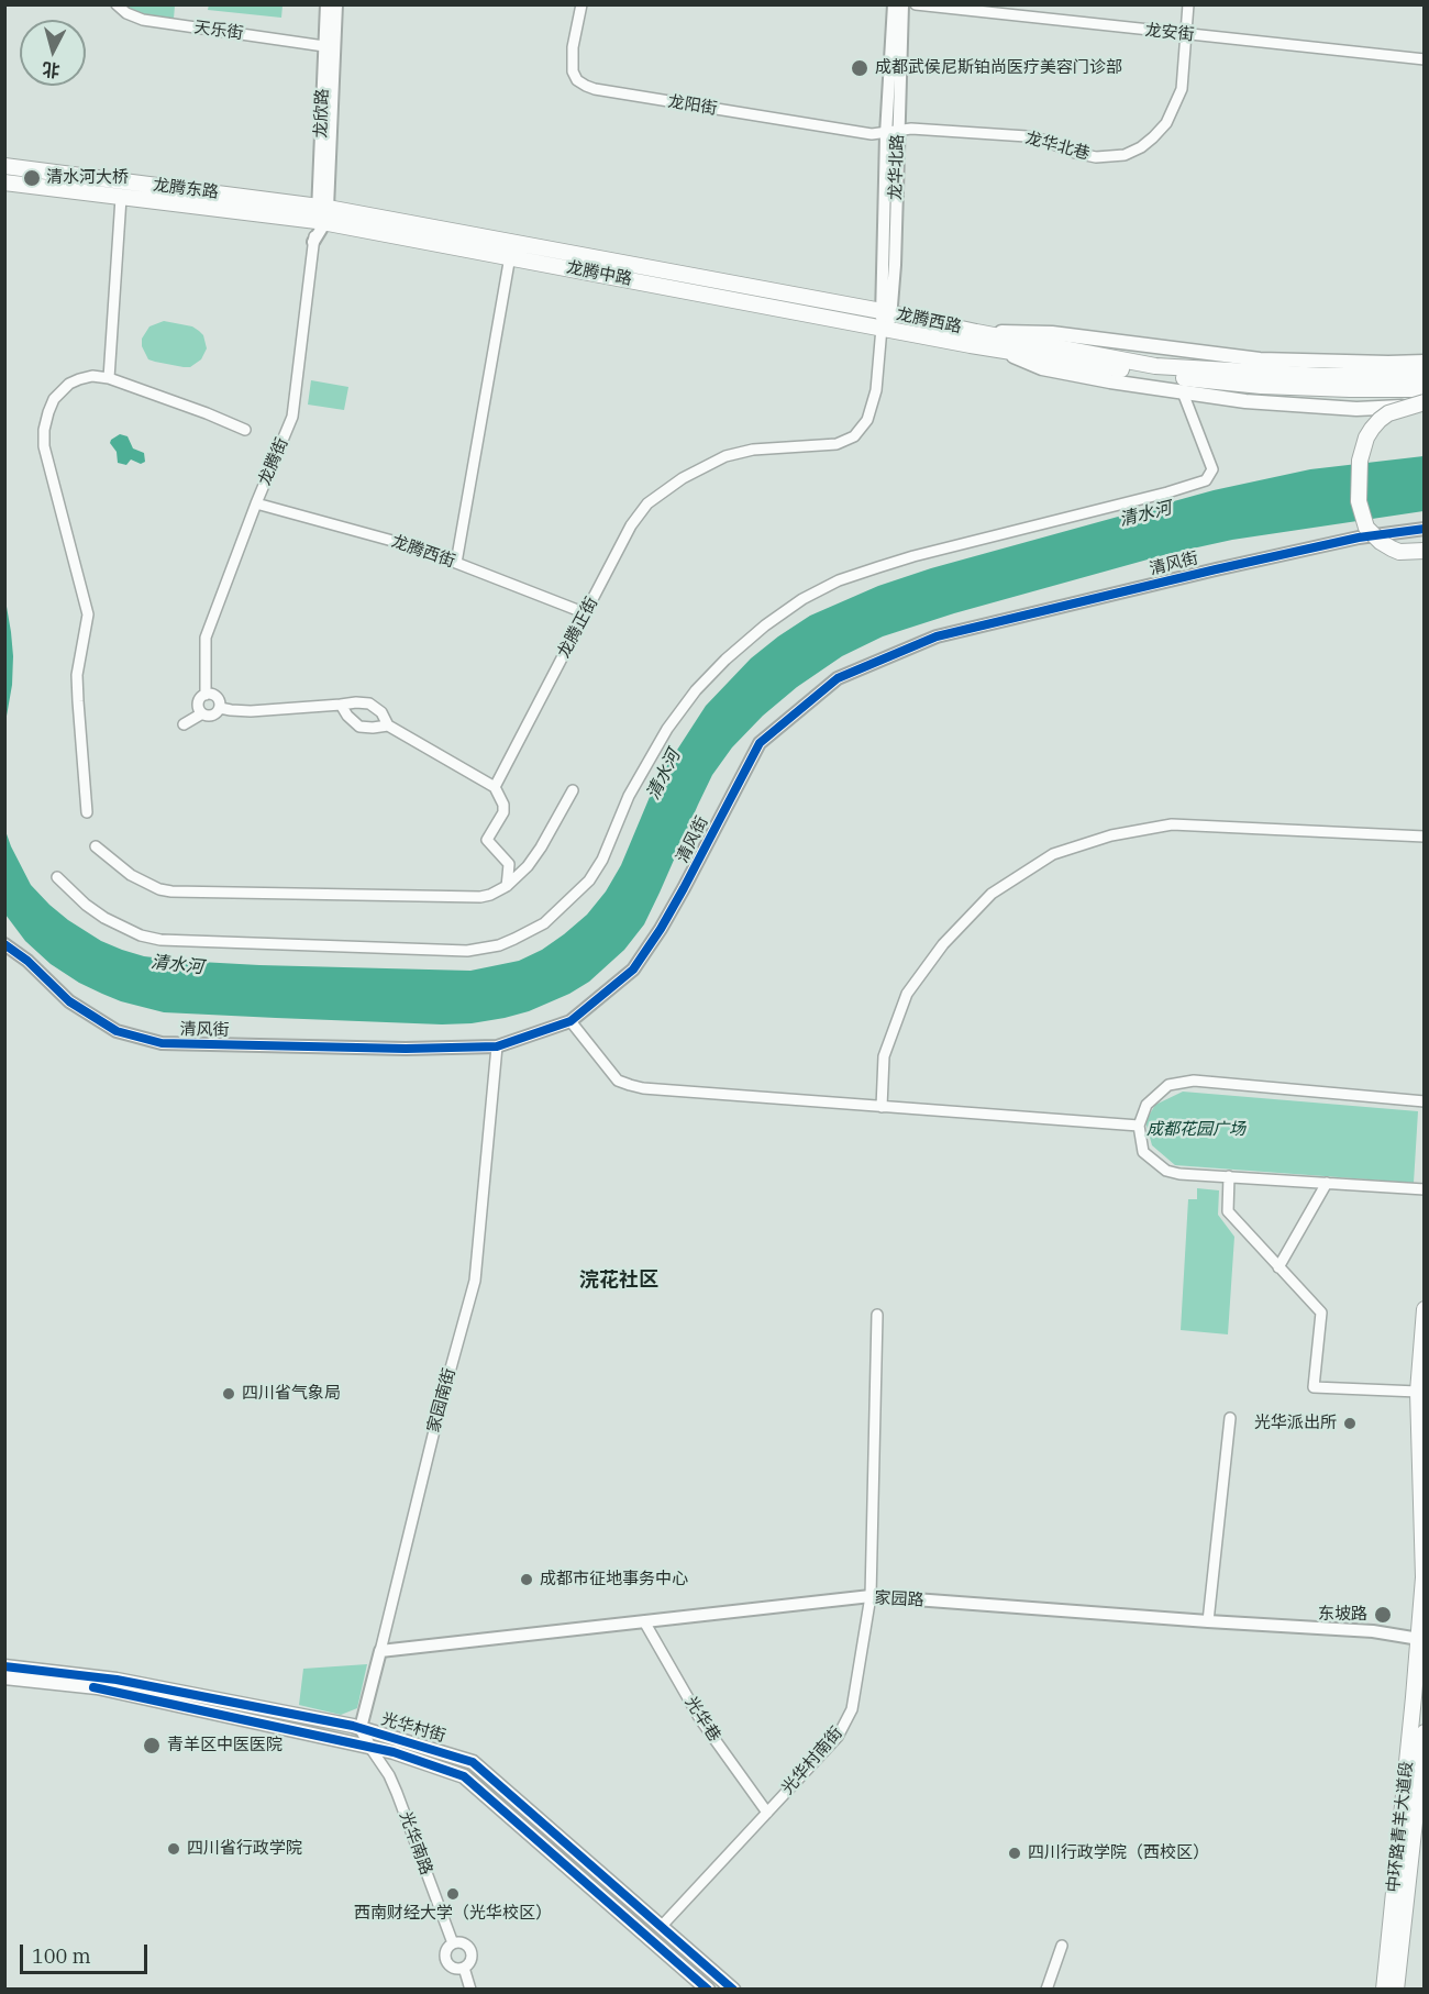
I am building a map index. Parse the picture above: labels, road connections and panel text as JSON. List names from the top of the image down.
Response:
{
  "streets": {
    "main road": [
      "龙腾东路",
      "龙腾中路",
      "龙腾西路",
      "光华村街",
      "中环路青羊大道段"
    ],
    "street": [
      "天乐街",
      "龙安街",
      "龙阳街",
      "龙欣路",
      "龙华北巷",
      "龙华北路",
      "龙腾街",
      "龙腾西街",
      "清风街",
      "龙腾正街",
      "家园南街",
      "家园路",
      "光华巷",
      "光华村南街",
      "光华南路"
    ]
  },
  "crossings": [
    ["天乐街", "龙欣路"],
    ["龙安街", "龙华北巷"],
    ["龙阳街", "龙华北巷"],
    ["龙阳街", "龙华北路"],
    ["龙欣路", "龙腾东路"],
    ["龙欣路", "龙腾中路"],
    ["龙华北巷", "龙华北路"],
    ["龙华北路", "龙腾中路"],
    ["龙华北路", "龙腾西路"],
    ["龙华北路", "龙腾正街"],
    ["龙腾东路", "龙腾中路"],
    ["龙腾中路", "龙腾西路"],
    ["龙腾中路", "龙腾正街"],
    ["龙腾西路", "龙腾正街"],
    ["龙腾街", "龙腾西街"],
    ["龙腾西街", "龙腾正街"],
    ["清风街", "家园南街"],
    ["家园南街", "家园路"],
    ["家园南街", "光华村街"],
    ["家园路", "光华巷"],
    ["家园路", "光华村南街"],
    ["家园路", "中环路青羊大道段"],
    ["光华巷", "光华村南街"],
    ["光华村街", "光华村南街"],
    ["光华村街", "光华南路"]
  ],
  "districts": ["浣花社区"],
  "water": ["清水河"],
  "parks": ["成都花园广场"],
  "places": [
    "成都武侯尼斯铂尚医疗美容门诊部",
    "清水河大桥",
    "四川省气象局",
    "光华派出所",
    "成都市征地事务中心",
    "东坡路",
    "青羊区中医医院",
    "四川省行政学院",
    "四川行政学院（西校区）",
    "西南财经大学（光华校区）"
  ],
  "scale_bar": "100 m",
  "north": "bottom"
}
